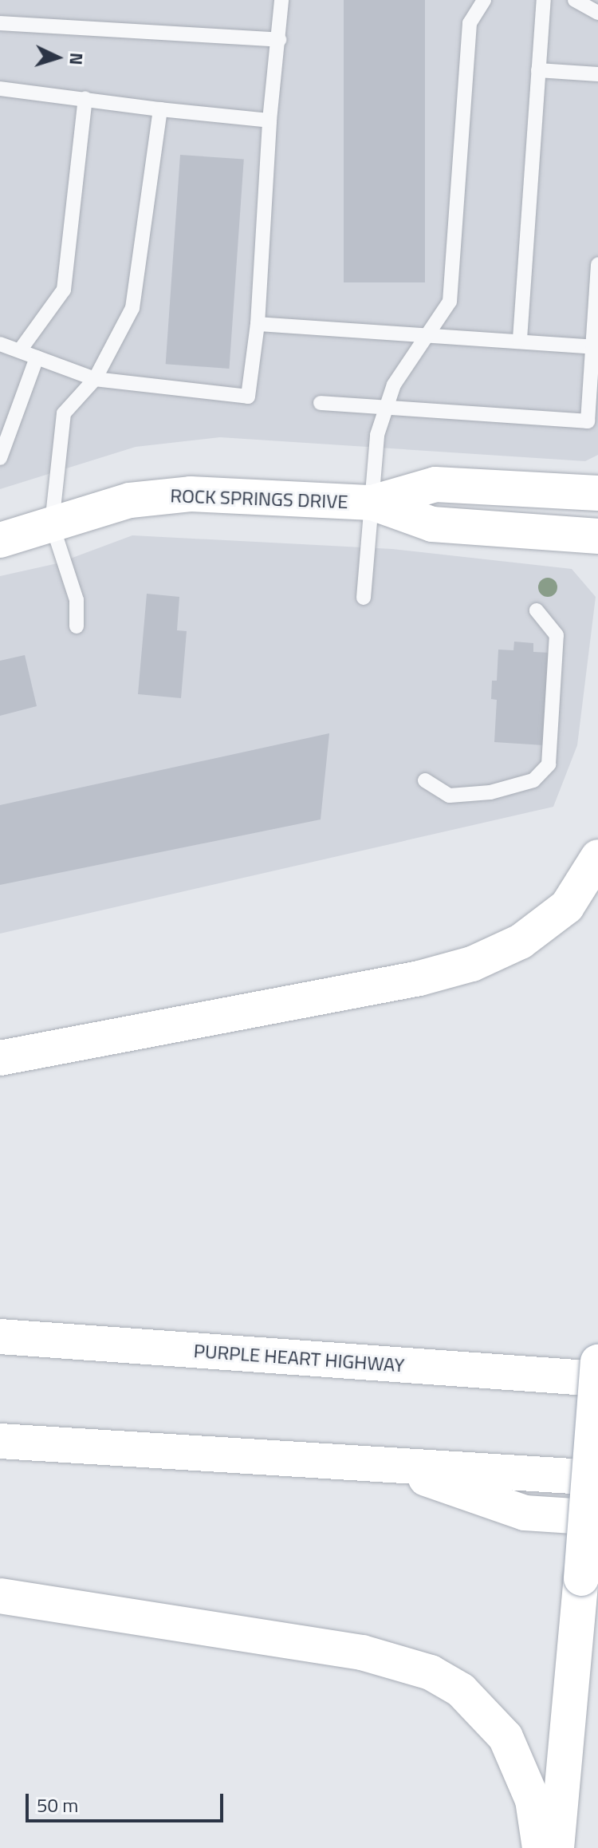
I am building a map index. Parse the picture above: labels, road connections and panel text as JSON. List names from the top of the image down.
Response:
{
  "streets": {
    "main road": ["ROCK SPRINGS DRIVE", "PURPLE HEART HIGHWAY"]
  },
  "scale_bar": "50 m",
  "north": "right"
}
